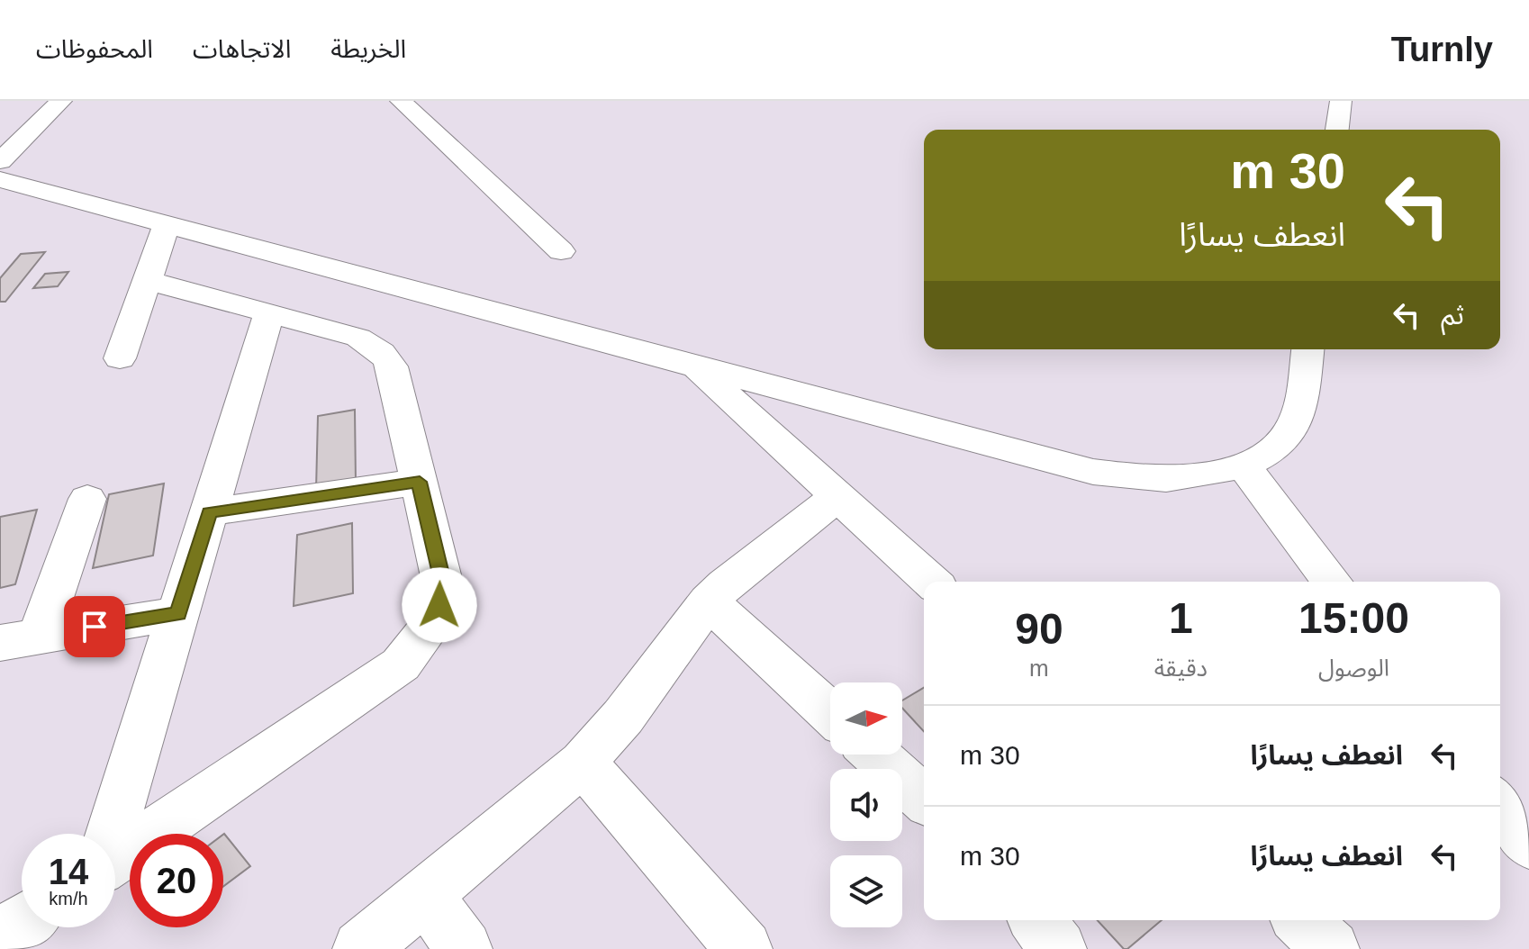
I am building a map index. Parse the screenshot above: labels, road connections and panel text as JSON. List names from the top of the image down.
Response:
{
  "north": "right",
  "page": {
    "header": "Turnly",
    "nav": ["الخريطة", "الاتجاهات", "المحفوظات"],
    "turn": ["30 m", "انعطف يسارًا"],
    "then": "ثم",
    "eta": [
      "15:00",
      "الوصول",
      "1",
      "دقيقة",
      "90",
      "m"
    ],
    "list": [
      {
        "name": "انعطف يسارًا",
        "value": "30 m"
      },
      {
        "name": "انعطف يسارًا",
        "value": "30 m"
      }
    ],
    "speed": "14 km/h",
    "limit": "20"
  }
}
